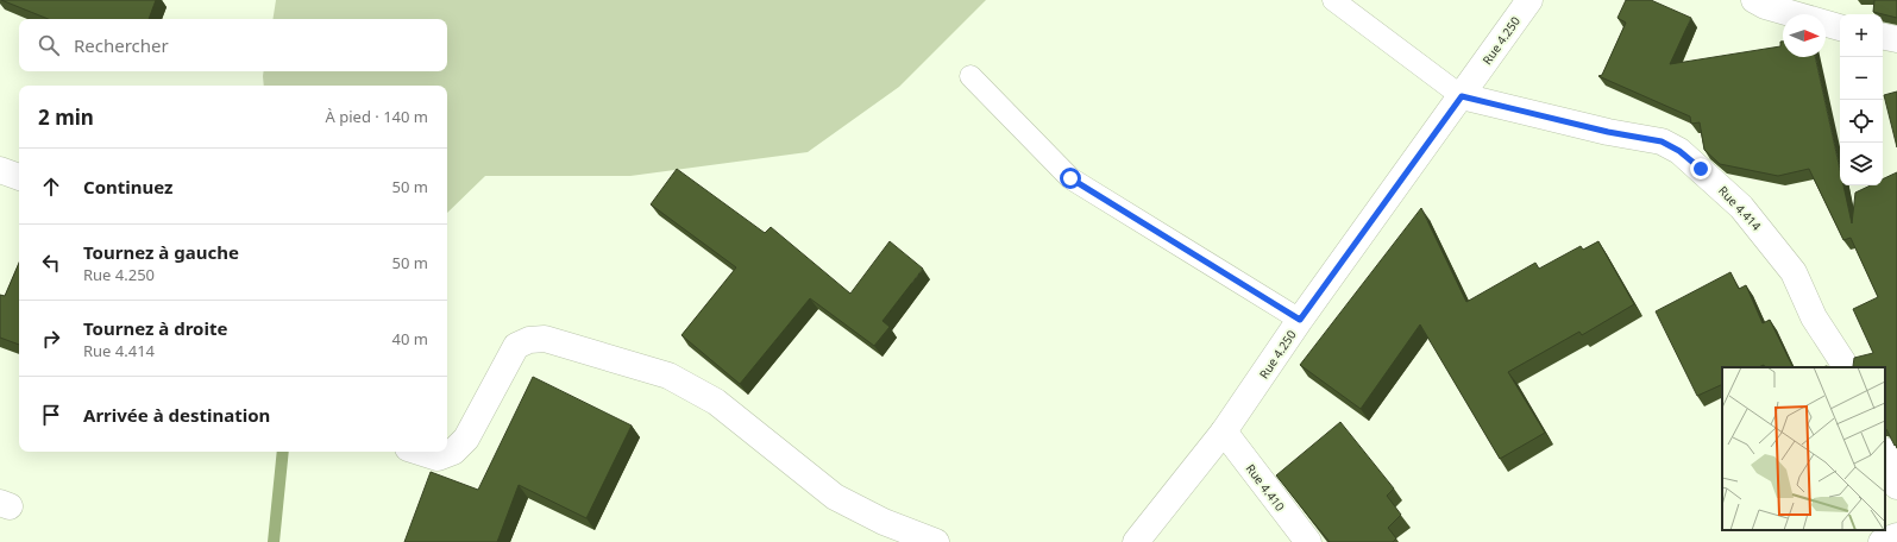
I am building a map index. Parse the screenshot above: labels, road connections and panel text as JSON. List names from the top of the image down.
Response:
{
  "streets": {
    "street": ["Rue 4.250", "Rue 4.414", "Rue 4.410"]
  },
  "crossings": [
    ["Rue 4.250", "Rue 4.414"],
    ["Rue 4.250", "Rue 4.410"]
  ],
  "north": "right",
  "page": {
    "map_buttons": ["+", "−"],
    "search": "Rechercher",
    "heading": ["2 min", "À pied · 140 m"],
    "list": [
      ["Continuez", "50 m"],
      ["Tournez à gauche", "Rue 4.250", "50 m"],
      ["Tournez à droite", "Rue 4.414", "40 m"],
      "Arrivée à destination"
    ]
  }
}
